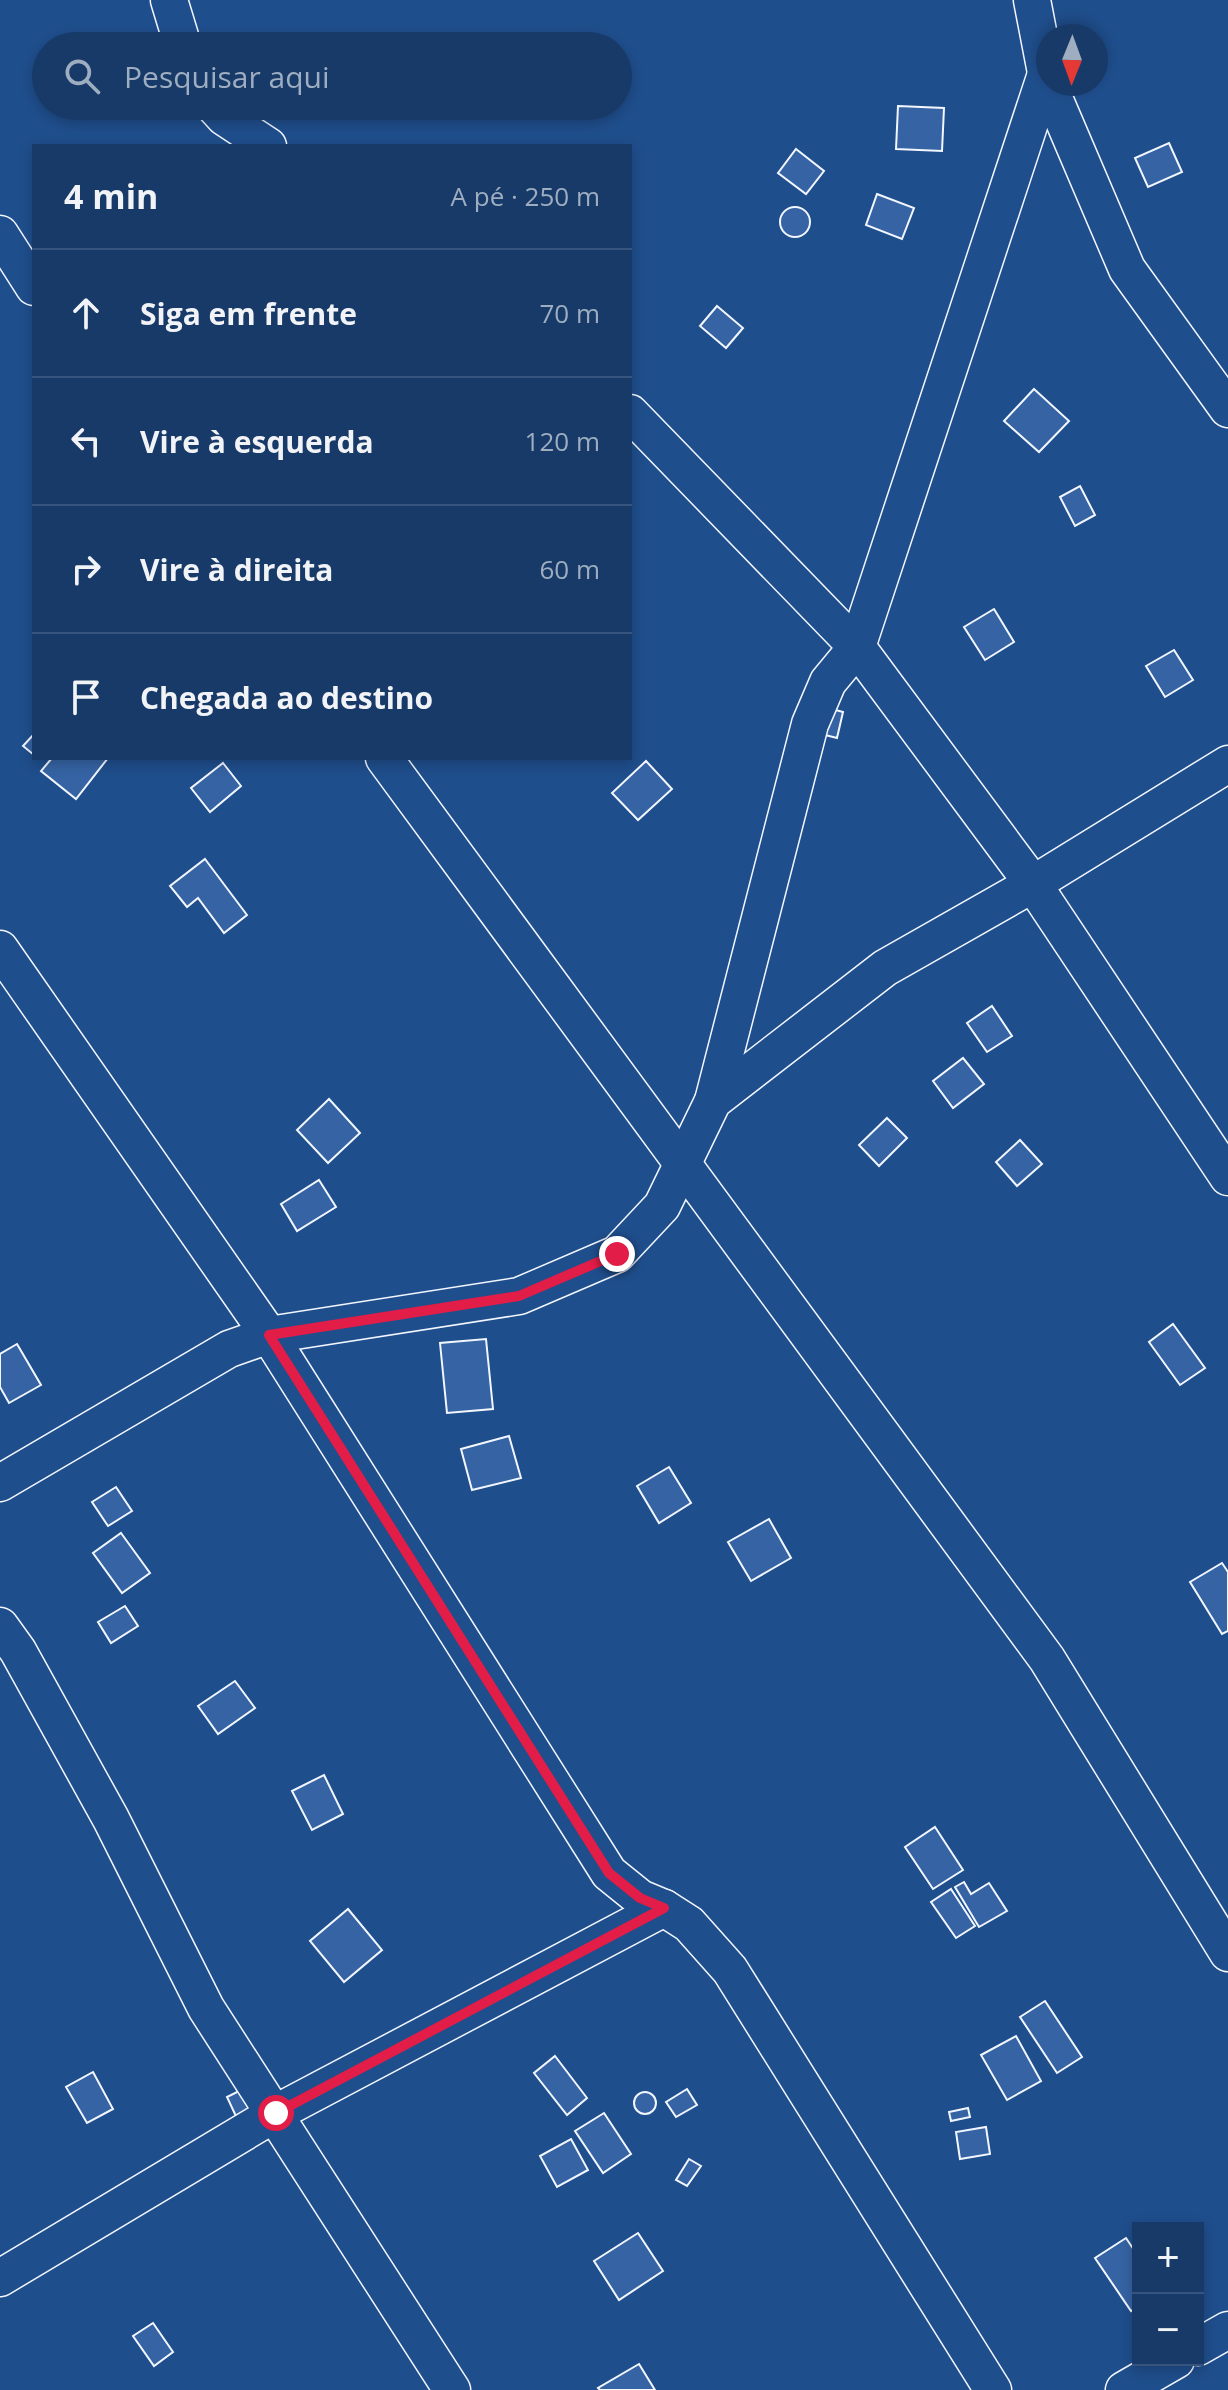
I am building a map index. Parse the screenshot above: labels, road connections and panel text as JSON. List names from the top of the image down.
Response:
{
  "north": "bottom",
  "page": {
    "search": "Pesquisar aqui",
    "heading": ["4 min", "A pé · 250 m"],
    "list": [
      ["Siga em frente", "70 m"],
      ["Vire à esquerda", "120 m"],
      ["Vire à direita", "60 m"],
      "Chegada ao destino"
    ],
    "map_buttons": ["+", "−"]
  }
}
